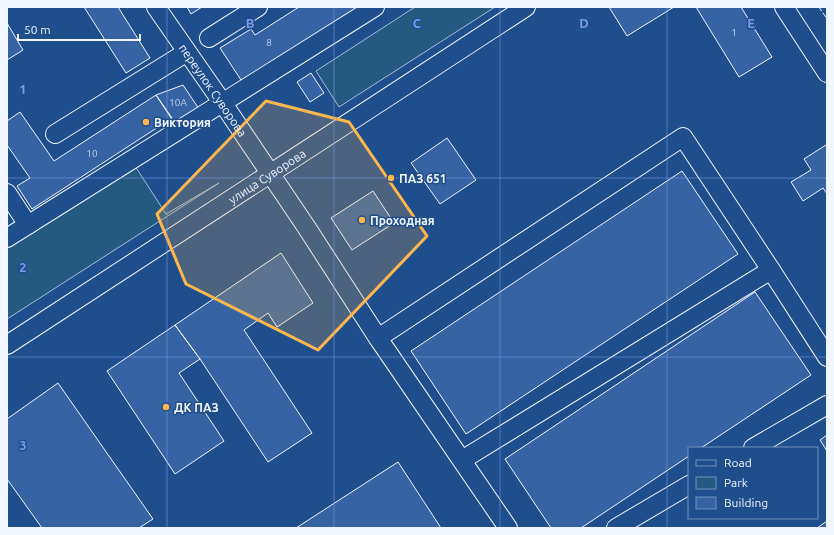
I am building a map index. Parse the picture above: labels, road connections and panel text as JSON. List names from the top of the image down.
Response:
{
  "streets": {
    "street": ["переулок Суворова", "улица Суворова"]
  },
  "crossings": [
    ["переулок Суворова", "улица Суворова"]
  ],
  "places": [
    "Виктория",
    "ПАЗ 651",
    "Проходная",
    "ДК ПАЗ"
  ],
  "house_numbers": [
    "1",
    "8",
    "10А",
    "10"
  ],
  "legend": ["Road", "Park", "Building"],
  "scale_bar": "50 m",
  "grid": {
    "columns": [
      "B",
      "C",
      "D",
      "E"
    ],
    "rows": ["1", "2", "3"]
  }
}
